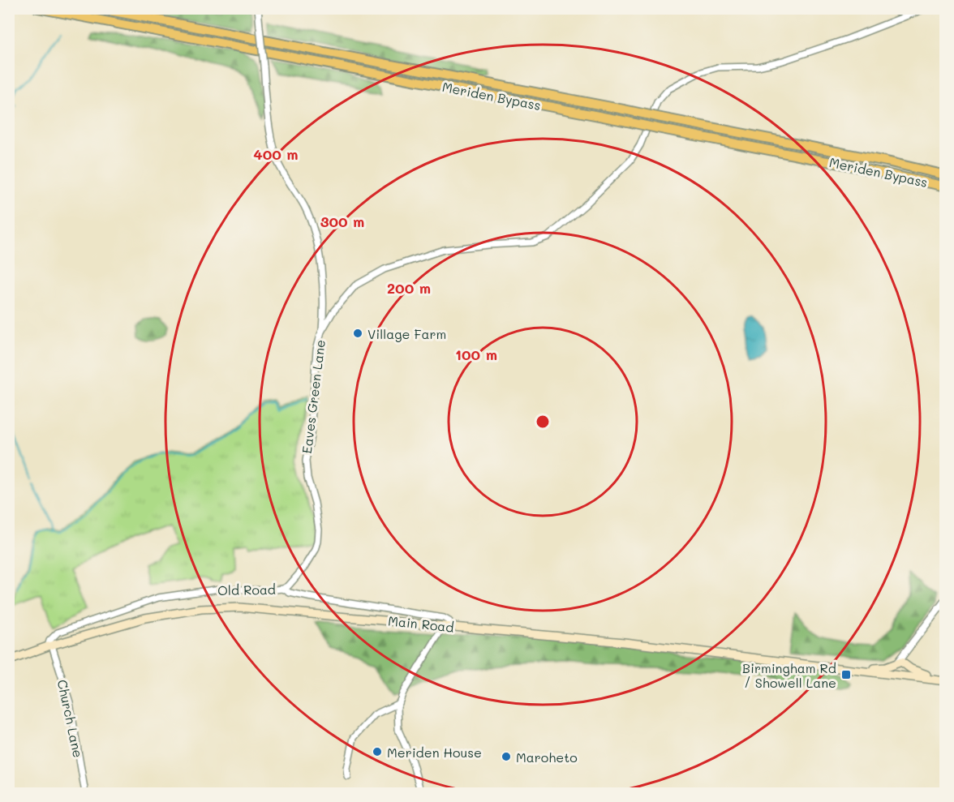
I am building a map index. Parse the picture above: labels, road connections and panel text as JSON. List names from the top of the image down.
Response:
{
  "streets": {
    "highway": ["Meriden Bypass"],
    "main road": ["Main Road"],
    "street": ["Eaves Green Lane", "Old Road", "Church Lane"]
  },
  "crossings": [
    ["Eaves Green Lane", "Old Road"],
    ["Old Road", "Main Road"],
    ["Old Road", "Church Lane"],
    ["Main Road", "Church Lane"]
  ],
  "places": {
    "other": ["Village Farm", "Meriden House", "Maroheto"],
    "transit": ["Birmingham Rd / Showell Lane"]
  },
  "rings": [
    "400 m",
    "300 m",
    "200 m",
    "100 m"
  ]
}
